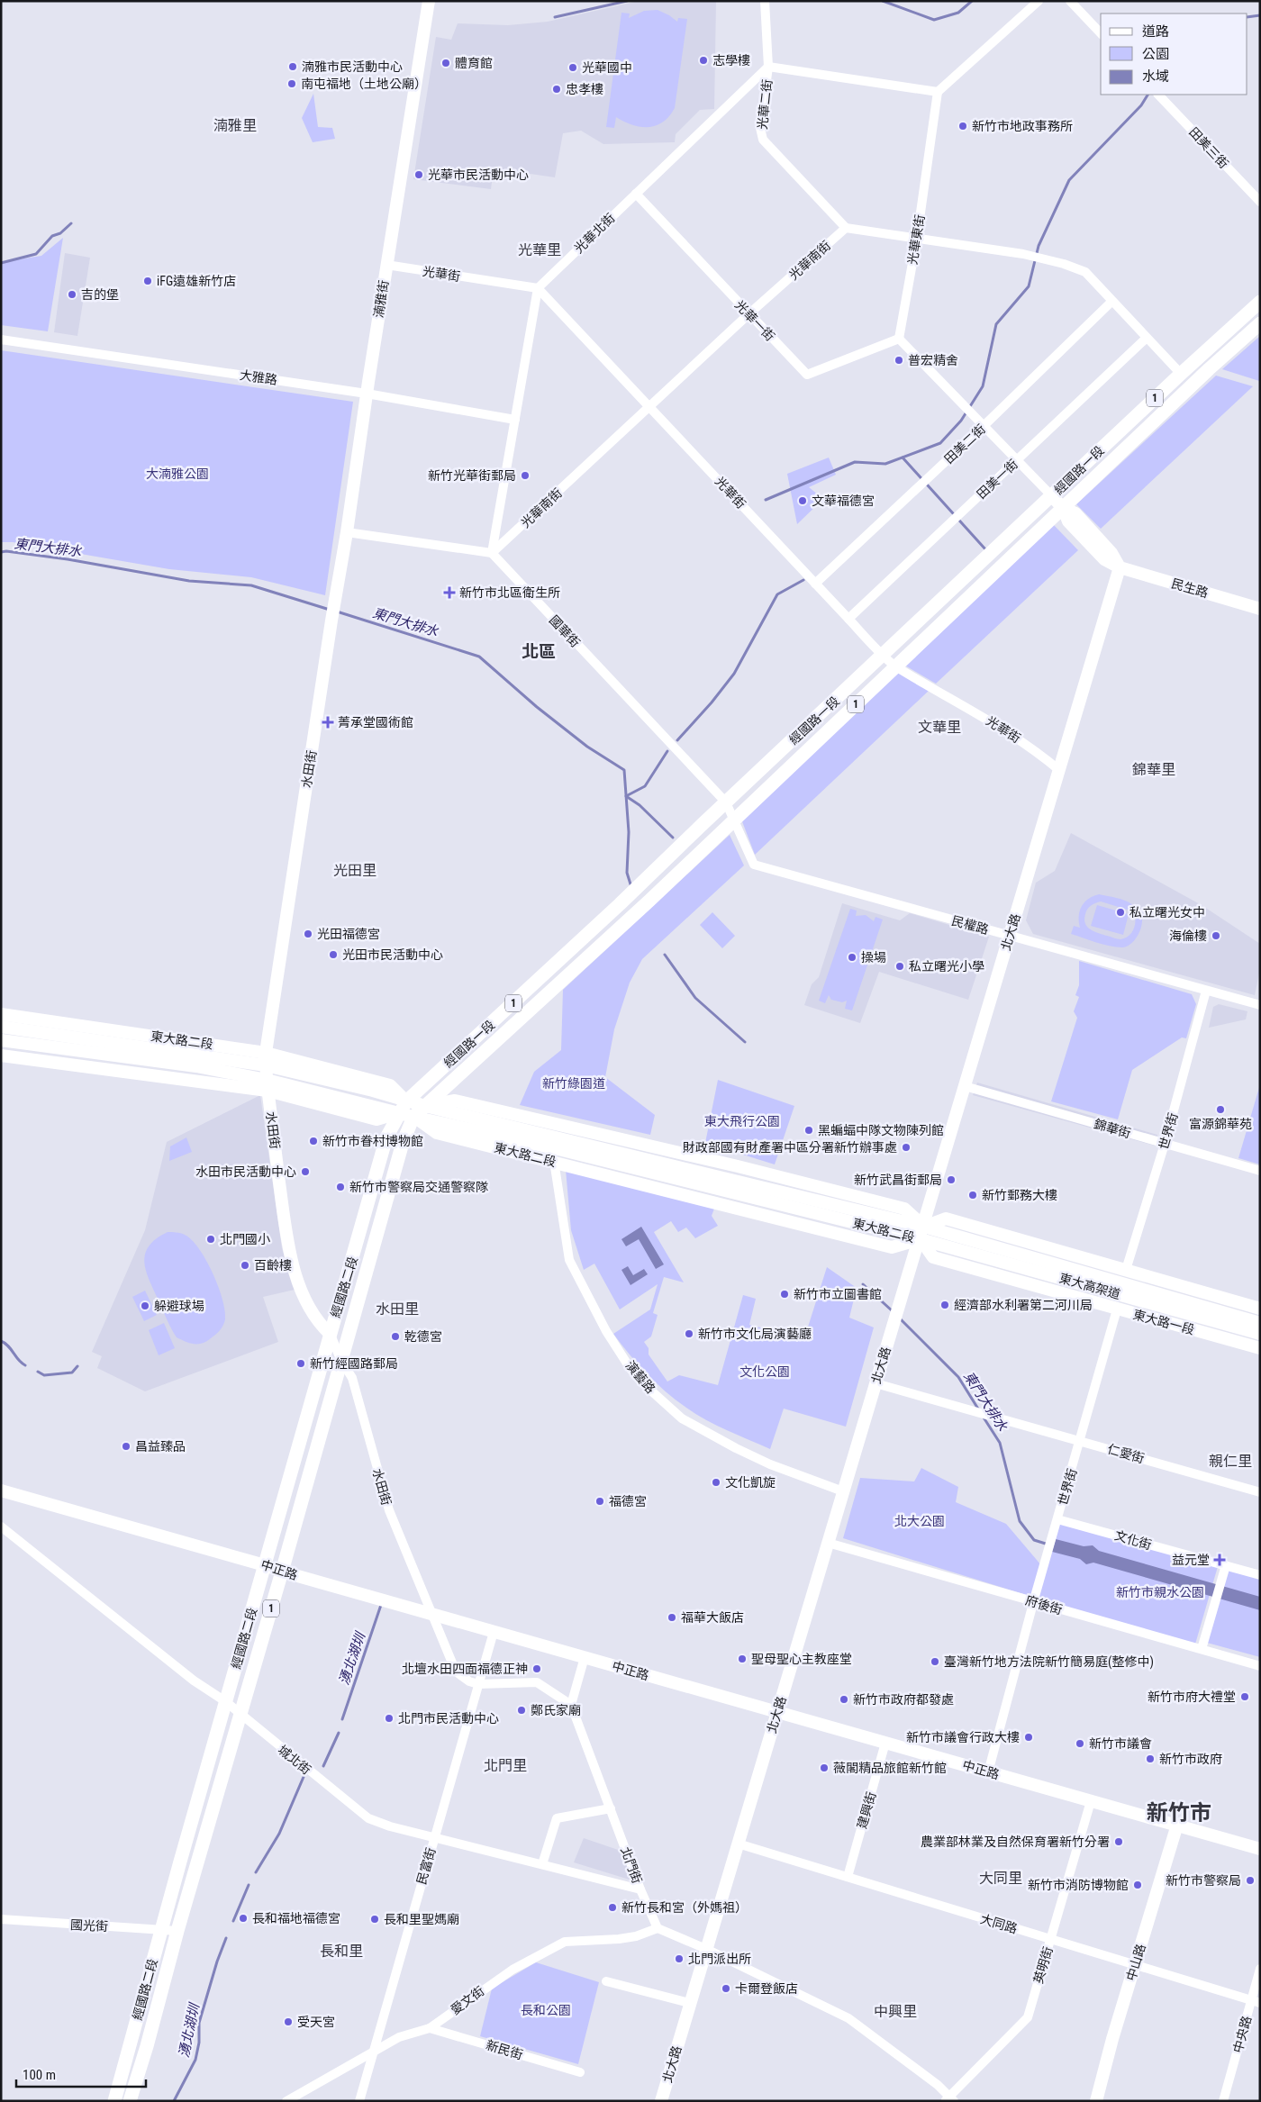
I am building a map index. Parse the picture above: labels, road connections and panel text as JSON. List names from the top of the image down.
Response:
{
  "streets": {
    "main road": ["1", "經國路一段", "經國路二段"],
    "street": [
      "光華二街",
      "田美三街",
      "光華北街",
      "光華東街",
      "光華南街",
      "光華街",
      "湳雅街",
      "光華一街",
      "大雅路",
      "田美二街",
      "田美一街",
      "民生路",
      "國華街",
      "水田街",
      "民權路",
      "北大路",
      "東大路二段",
      "錦華街",
      "世界街",
      "東大高架道",
      "東大路一段",
      "演藝路",
      "仁愛街",
      "文化街",
      "中正路",
      "府後街",
      "城北街",
      "建興街",
      "北門街",
      "民富街",
      "大同路",
      "國光街",
      "中山路",
      "英明街",
      "愛文街",
      "中央路",
      "新民街"
    ]
  },
  "crossings": [
    ["光華二街", "光華北街"],
    ["光華二街", "光華南街"],
    ["光華北街", "光華街"],
    ["光華北街", "光華一街"],
    ["光華東街", "光華一街"],
    ["光華南街", "光華街"],
    ["光華南街", "光華一街"],
    ["光華南街", "國華街"],
    ["光華街", "湳雅街"],
    ["光華街", "田美二街"],
    ["光華街", "經國路一段"],
    ["光華街", "田美一街"],
    ["光華街", "北大路"],
    ["湳雅街", "大雅路"],
    ["湳雅街", "水田街"],
    ["經國路一段", "國華街"],
    ["經國路一段", "民權路"],
    ["經國路一段", "東大路二段"],
    ["經國路一段", "經國路二段"],
    ["民生路", "北大路"],
    ["國華街", "民權路"],
    ["水田街", "東大路二段"],
    ["水田街", "經國路二段"],
    ["水田街", "中正路"],
    ["民權路", "北大路"],
    ["民權路", "世界街"],
    ["北大路", "東大路二段"],
    ["北大路", "錦華街"],
    ["北大路", "東大高架道"],
    ["北大路", "東大路一段"],
    ["北大路", "演藝路"],
    ["北大路", "仁愛街"],
    ["北大路", "中正路"],
    ["北大路", "府後街"],
    ["北大路", "大同路"],
    ["東大路二段", "東大高架道"],
    ["東大路二段", "經國路二段"],
    ["東大路二段", "東大路一段"],
    ["東大路二段", "演藝路"],
    ["錦華街", "世界街"],
    ["世界街", "東大路一段"],
    ["世界街", "仁愛街"],
    ["世界街", "文化街"],
    ["世界街", "府後街"],
    ["東大高架道", "東大路一段"],
    ["經國路二段", "中正路"],
    ["經國路二段", "城北街"],
    ["經國路二段", "國光街"],
    ["中正路", "建興街"],
    ["中正路", "民富街"],
    ["中正路", "中山路"],
    ["中正路", "英明街"],
    ["城北街", "北門街"],
    ["城北街", "民富街"],
    ["建興街", "大同路"],
    ["北門街", "愛文街"],
    ["民富街", "愛文街"],
    ["大同路", "中山路"],
    ["大同路", "英明街"],
    ["大同路", "中央路"],
    ["愛文街", "新民街"]
  ],
  "districts": [
    "湳雅里",
    "光華里",
    "北區",
    "文華里",
    "錦華里",
    "光田里",
    "水田里",
    "親仁里",
    "北門里",
    "新竹市",
    "大同里",
    "長和里",
    "中興里"
  ],
  "water": ["東門大排水", "湧北湖圳"],
  "parks": [
    "大湳雅公園",
    "新竹綠園道",
    "東大飛行公園",
    "文化公園",
    "北大公園",
    "新竹市親水公園",
    "長和公園"
  ],
  "places": {
    "other": [
      "志學樓",
      "體育館",
      "湳雅市民活動中心",
      "光華國中",
      "南屯福地（土地公廟）",
      "忠孝樓",
      "新竹市地政事務所",
      "光華市民活動中心",
      "iFG遠雄新竹店",
      "吉的堡",
      "普宏精舍",
      "新竹光華街郵局",
      "文華福德宮",
      "私立曙光女中",
      "光田福德宮",
      "海倫樓",
      "光田市民活動中心",
      "操場",
      "私立曙光小學",
      "富源錦華苑",
      "黑蝙蝠中隊文物陳列館",
      "新竹市眷村博物館",
      "財政部國有財產署中區分署新竹辦事處",
      "水田市民活動中心",
      "新竹武昌街郵局",
      "新竹市警察局交通警察隊",
      "新竹郵務大樓",
      "北門國小",
      "百齡樓",
      "新竹市立圖書館",
      "經濟部水利署第二河川局",
      "躲避球場",
      "新竹市文化局演藝廳",
      "乾德宮",
      "新竹經國路郵局",
      "昌益臻品",
      "文化凱旋",
      "福德宮",
      "福華大飯店",
      "聖母聖心主教座堂",
      "臺灣新竹地方法院新竹簡易庭(整修中)",
      "北壇水田四面福德正神",
      "新竹市府大禮堂",
      "新竹市政府都發處",
      "鄭氏家廟",
      "北門市民活動中心",
      "新竹市議會行政大樓",
      "新竹市議會",
      "新竹市政府",
      "薇閣精品旅館新竹館",
      "農業部林業及自然保育署新竹分署",
      "新竹市警察局",
      "新竹市消防博物館",
      "新竹長和宮（外媽祖）",
      "長和福地福德宮",
      "長和里聖媽廟",
      "北門派出所",
      "卡爾登飯店",
      "受天宮"
    ],
    "health": ["新竹市北區衛生所", "菁承堂國術館", "益元堂"]
  },
  "legend": ["道路", "公園", "水域"],
  "scale_bar": "100 m"
}
